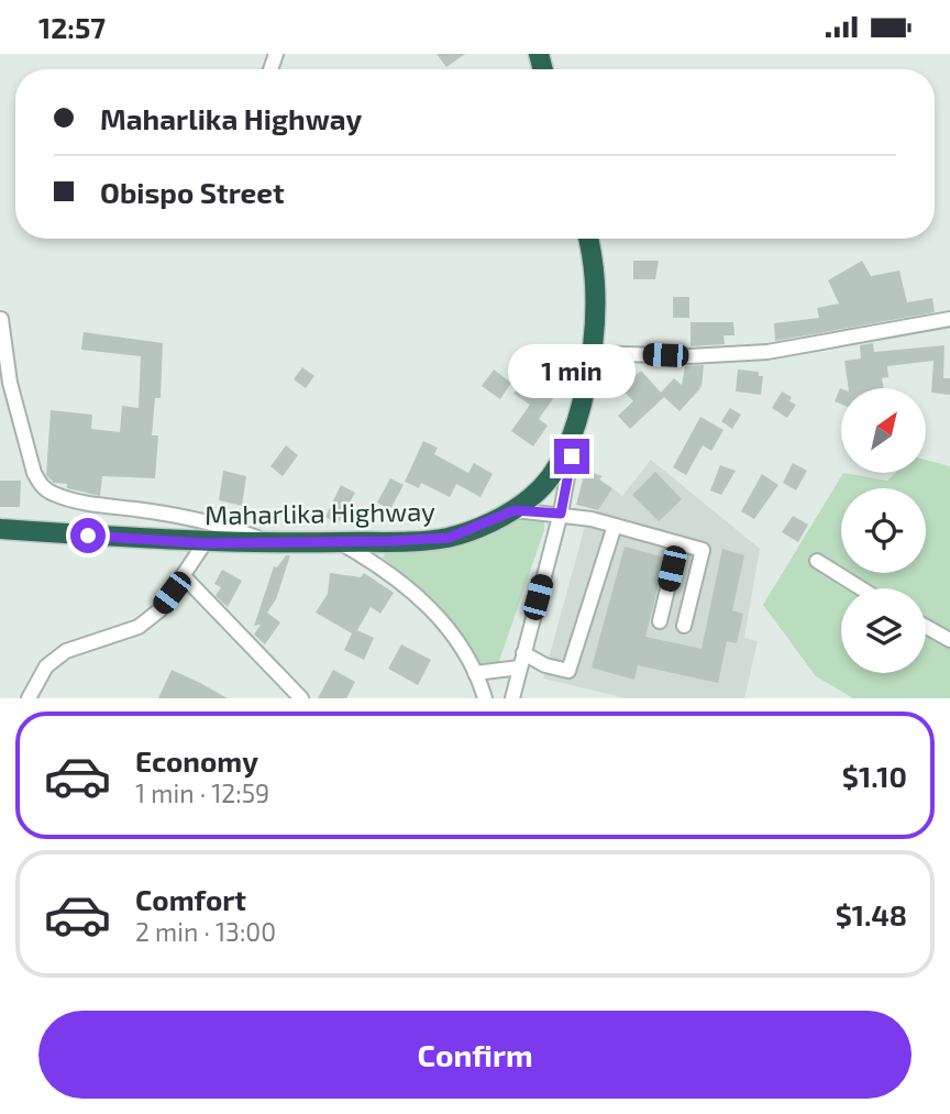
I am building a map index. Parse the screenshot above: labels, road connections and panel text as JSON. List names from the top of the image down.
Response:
{
  "streets": {
    "highway": ["Maharlika Highway"]
  },
  "north": "top right",
  "page": {
    "status": "12:57",
    "banner": ["Maharlika Highway", "Obispo Street"],
    "bubble": "1 min",
    "list": [
      {
        "name": "Economy",
        "note": "1 min · 12:59",
        "value": "$1.10"
      },
      {
        "name": "Comfort",
        "note": "2 min · 13:00",
        "value": "$1.48"
      }
    ],
    "buttons": "Confirm"
  }
}
